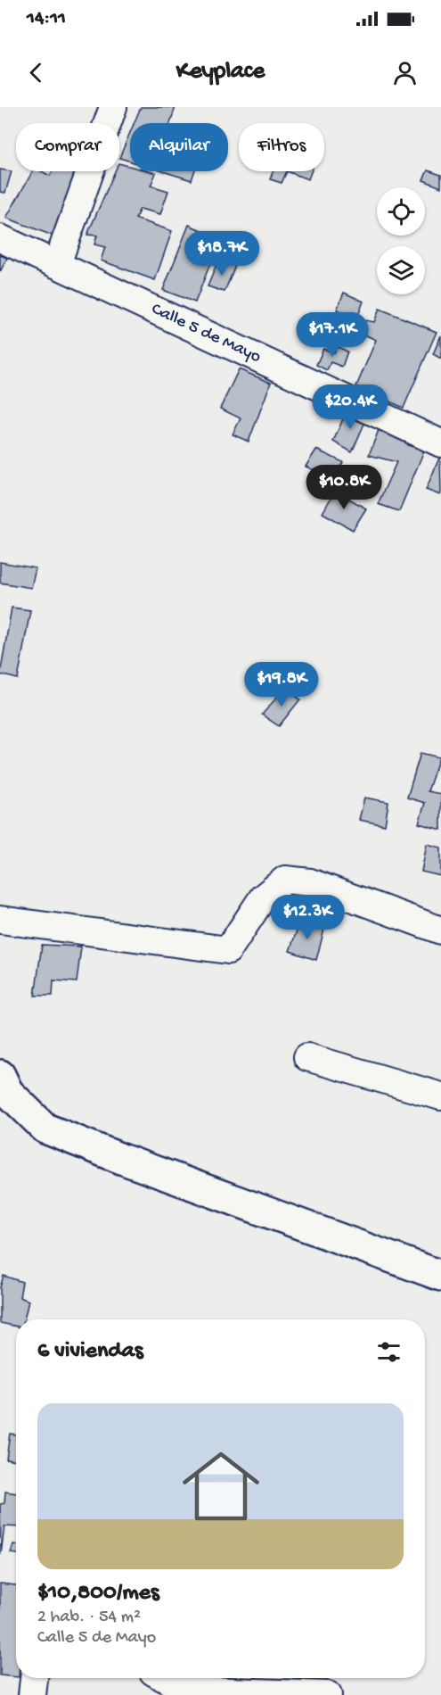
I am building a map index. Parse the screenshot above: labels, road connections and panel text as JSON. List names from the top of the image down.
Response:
{
  "streets": {
    "street": ["Calle 5 de Mayo"]
  },
  "page": {
    "status": "14:11",
    "header": "Keyplace",
    "chip": ["Comprar", "Alquilar", "Filtros"],
    "price": [
      "$18.7K",
      "$17.1K",
      "$20.4K",
      "$10.8K",
      "$19.8K",
      "$12.3K"
    ],
    "heading": "6 viviendas",
    "list": [
      {
        "name": "$10,800/mes",
        "note": "2 hab. · 54 m² · Calle 5 de Mayo"
      }
    ]
  }
}
